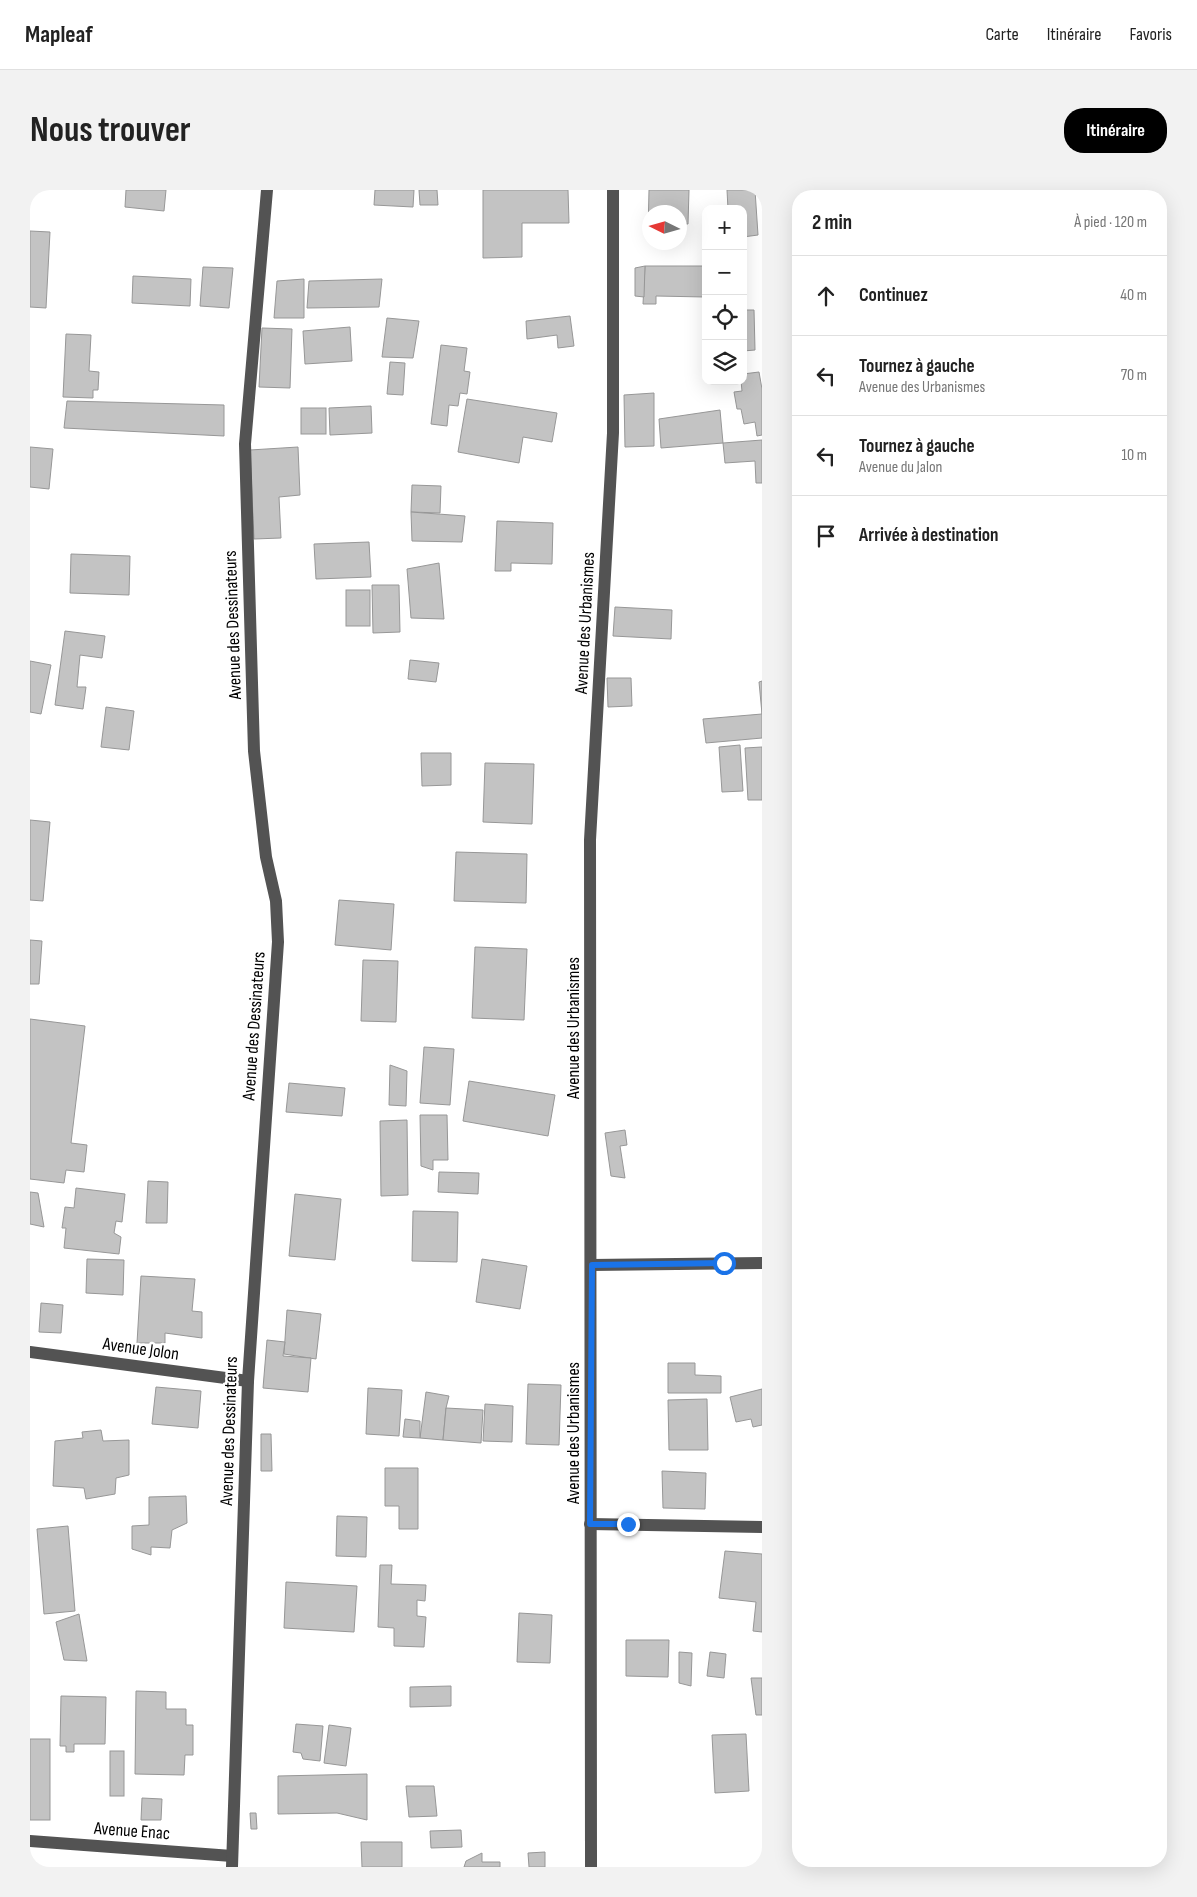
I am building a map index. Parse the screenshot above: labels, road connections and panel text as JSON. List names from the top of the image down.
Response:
{
  "streets": {
    "street": [
      "Avenue des Urbanismes",
      "Avenue des Dessinateurs",
      "Avenue Jolon",
      "Avenue Enac"
    ]
  },
  "crossings": [
    ["Avenue des Dessinateurs", "Avenue Jolon"],
    ["Avenue des Dessinateurs", "Avenue Enac"]
  ],
  "north": "left",
  "page": {
    "header": "Mapleaf",
    "nav": ["Carte", "Itinéraire", "Favoris"],
    "buttons": "Itinéraire",
    "title": "Nous trouver",
    "heading": ["2 min", "À pied · 120 m"],
    "map_buttons": ["+", "−"],
    "list": [
      ["Continuez", "40 m"],
      ["Tournez à gauche", "Avenue des Urbanismes", "70 m"],
      ["Tournez à gauche", "Avenue du Jalon", "10 m"],
      "Arrivée à destination"
    ]
  }
}
